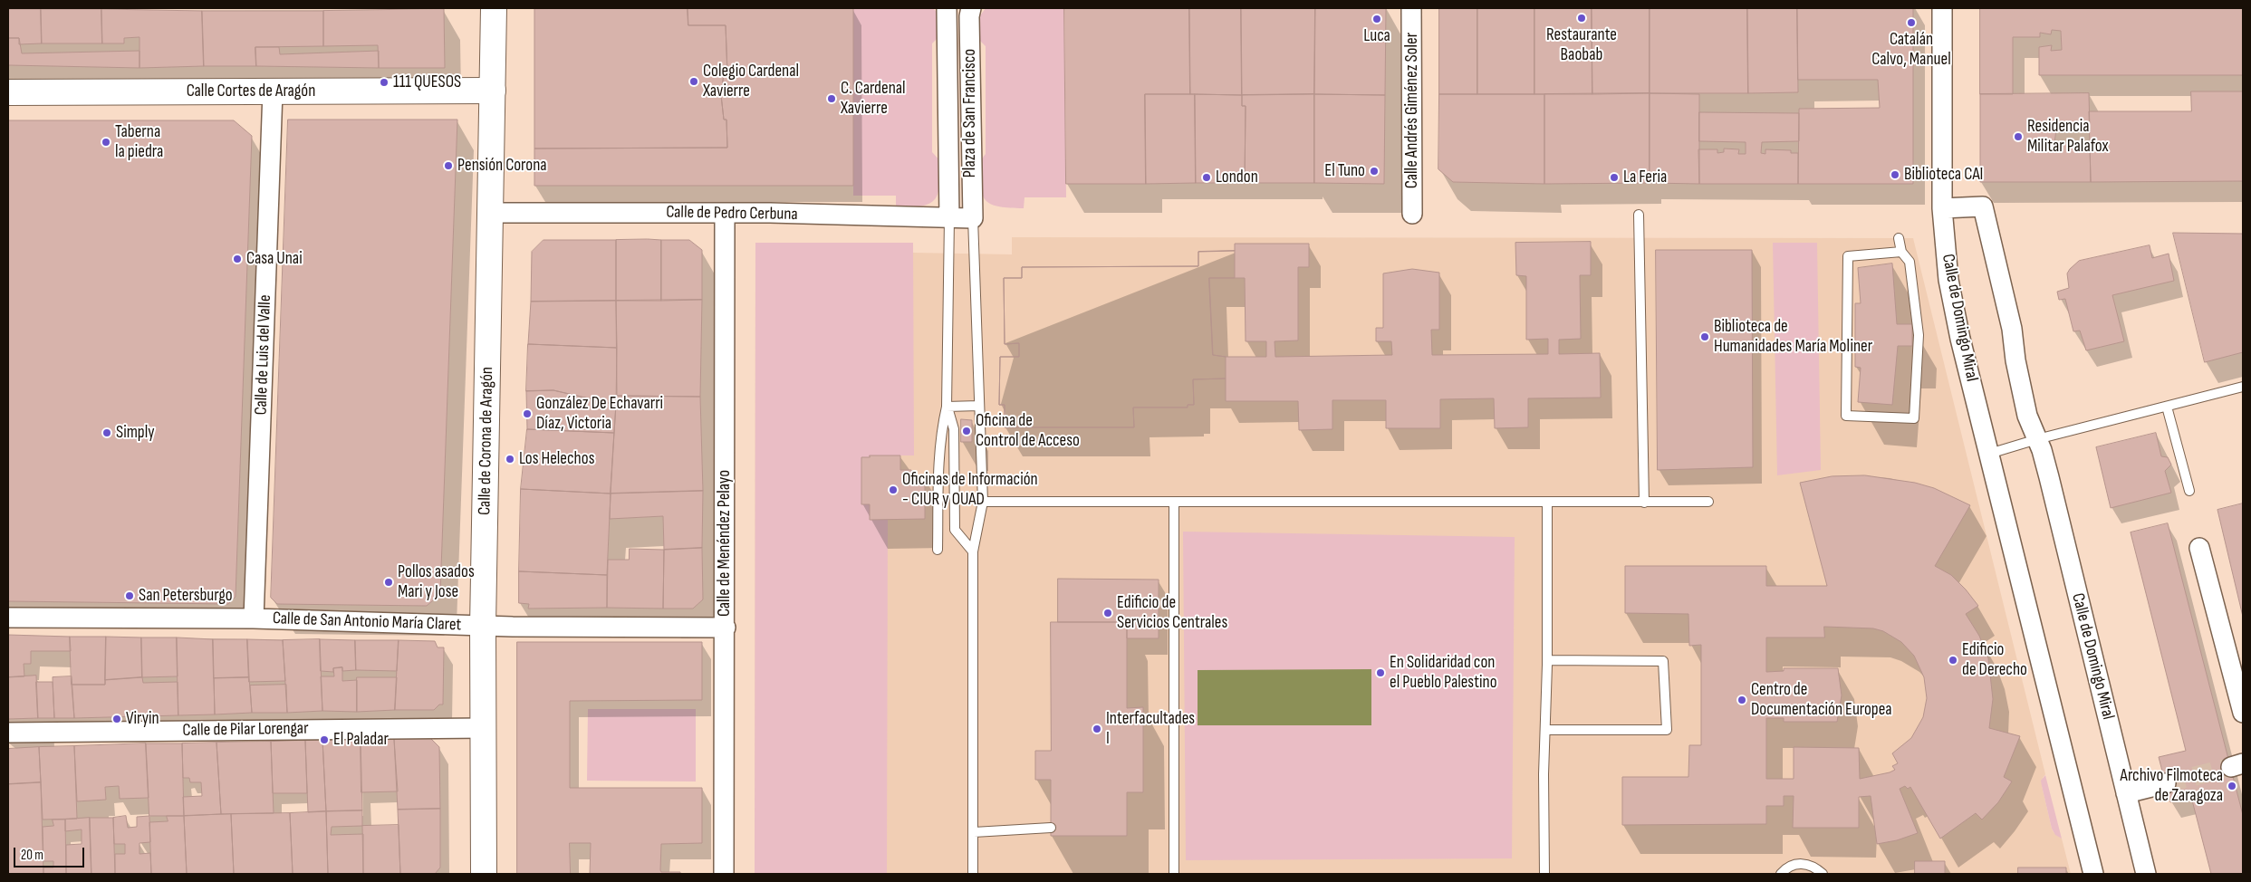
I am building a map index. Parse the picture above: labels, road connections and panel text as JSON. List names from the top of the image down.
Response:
{
  "streets": {
    "main road": ["Calle Cortes de Aragón", "Calle de Corona de Aragón"],
    "street": [
      "Calle Andrés Giménez Soler",
      "Plaza de San Francisco",
      "Calle de Pedro Cerbuna",
      "Calle de Domingo Miral",
      "Calle de Luis del Valle",
      "Calle de Menéndez Pelayo",
      "Calle de San Antonio María Claret",
      "Calle de Pilar Lorengar"
    ]
  },
  "crossings": [
    ["Calle Cortes de Aragón", "Calle de Luis del Valle"],
    ["Calle Cortes de Aragón", "Calle de Corona de Aragón"],
    ["Plaza de San Francisco", "Calle de Pedro Cerbuna"],
    ["Calle de Pedro Cerbuna", "Calle de Corona de Aragón"],
    ["Calle de Pedro Cerbuna", "Calle de Menéndez Pelayo"],
    ["Calle de Luis del Valle", "Calle de San Antonio María Claret"],
    ["Calle de Corona de Aragón", "Calle de San Antonio María Claret"],
    ["Calle de Corona de Aragón", "Calle de Pilar Lorengar"],
    ["Calle de Menéndez Pelayo", "Calle de San Antonio María Claret"]
  ],
  "places": [
    "Restaurante Baobab",
    "Luca",
    "Catalán Calvo, Manuel",
    "Colegio Cardenal Xavierre",
    "111 QUESOS",
    "C. Cardenal Xavierre",
    "Residencia Militar Palafox",
    "Taberna la piedra",
    "Pensión Corona",
    "El Tuno",
    "Biblioteca CAI",
    "London",
    "La Feria",
    "Casa Unai",
    "Biblioteca de Humanidades María Moliner",
    "González De Echavarri Díaz, Victoria",
    "Oficina de Control de Acceso",
    "Simply",
    "Los Helechos",
    "Oficinas de Información - CIUR y OUAD",
    "Pollos asados Mari y Jose",
    "San Petersburgo",
    "Edificio de Servicios Centrales",
    "Edificio de Derecho",
    "En Solidaridad con el Pueblo Palestino",
    "Centro de Documentación Europea",
    "Viryin",
    "Interfacultades I",
    "El Paladar",
    "Archivo Filmoteca de Zaragoza"
  ],
  "scale_bar": "20 m"
}
